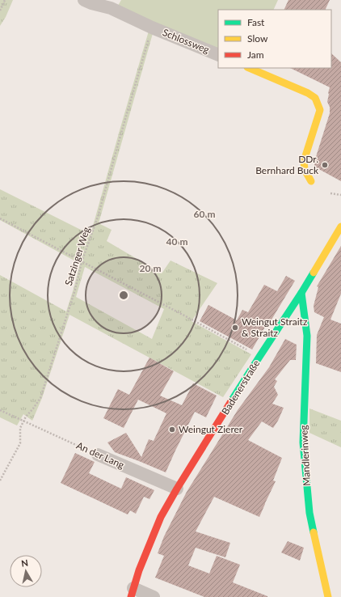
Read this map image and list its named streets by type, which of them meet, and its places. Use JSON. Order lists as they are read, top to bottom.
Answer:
{
  "streets": {
    "street": [
      "Schlossweg",
      "Badenerstraße",
      "An der Lang",
      "Mandlerinweg"
    ],
    "path": ["Satzinger Weg"]
  },
  "crossings": [
    ["Schlossweg", "Satzinger Weg"],
    ["Satzinger Weg", "An der Lang"],
    ["Badenerstraße", "An der Lang"],
    ["Badenerstraße", "Mandlerinweg"]
  ],
  "places": ["DDr. Bernhard Buck", "Weingut Straitz & Straitz", "Weingut Zierer"],
  "legend": ["Fast", "Slow", "Jam"],
  "north": "top",
  "rings": ["60 m", "40 m", "20 m"]
}
